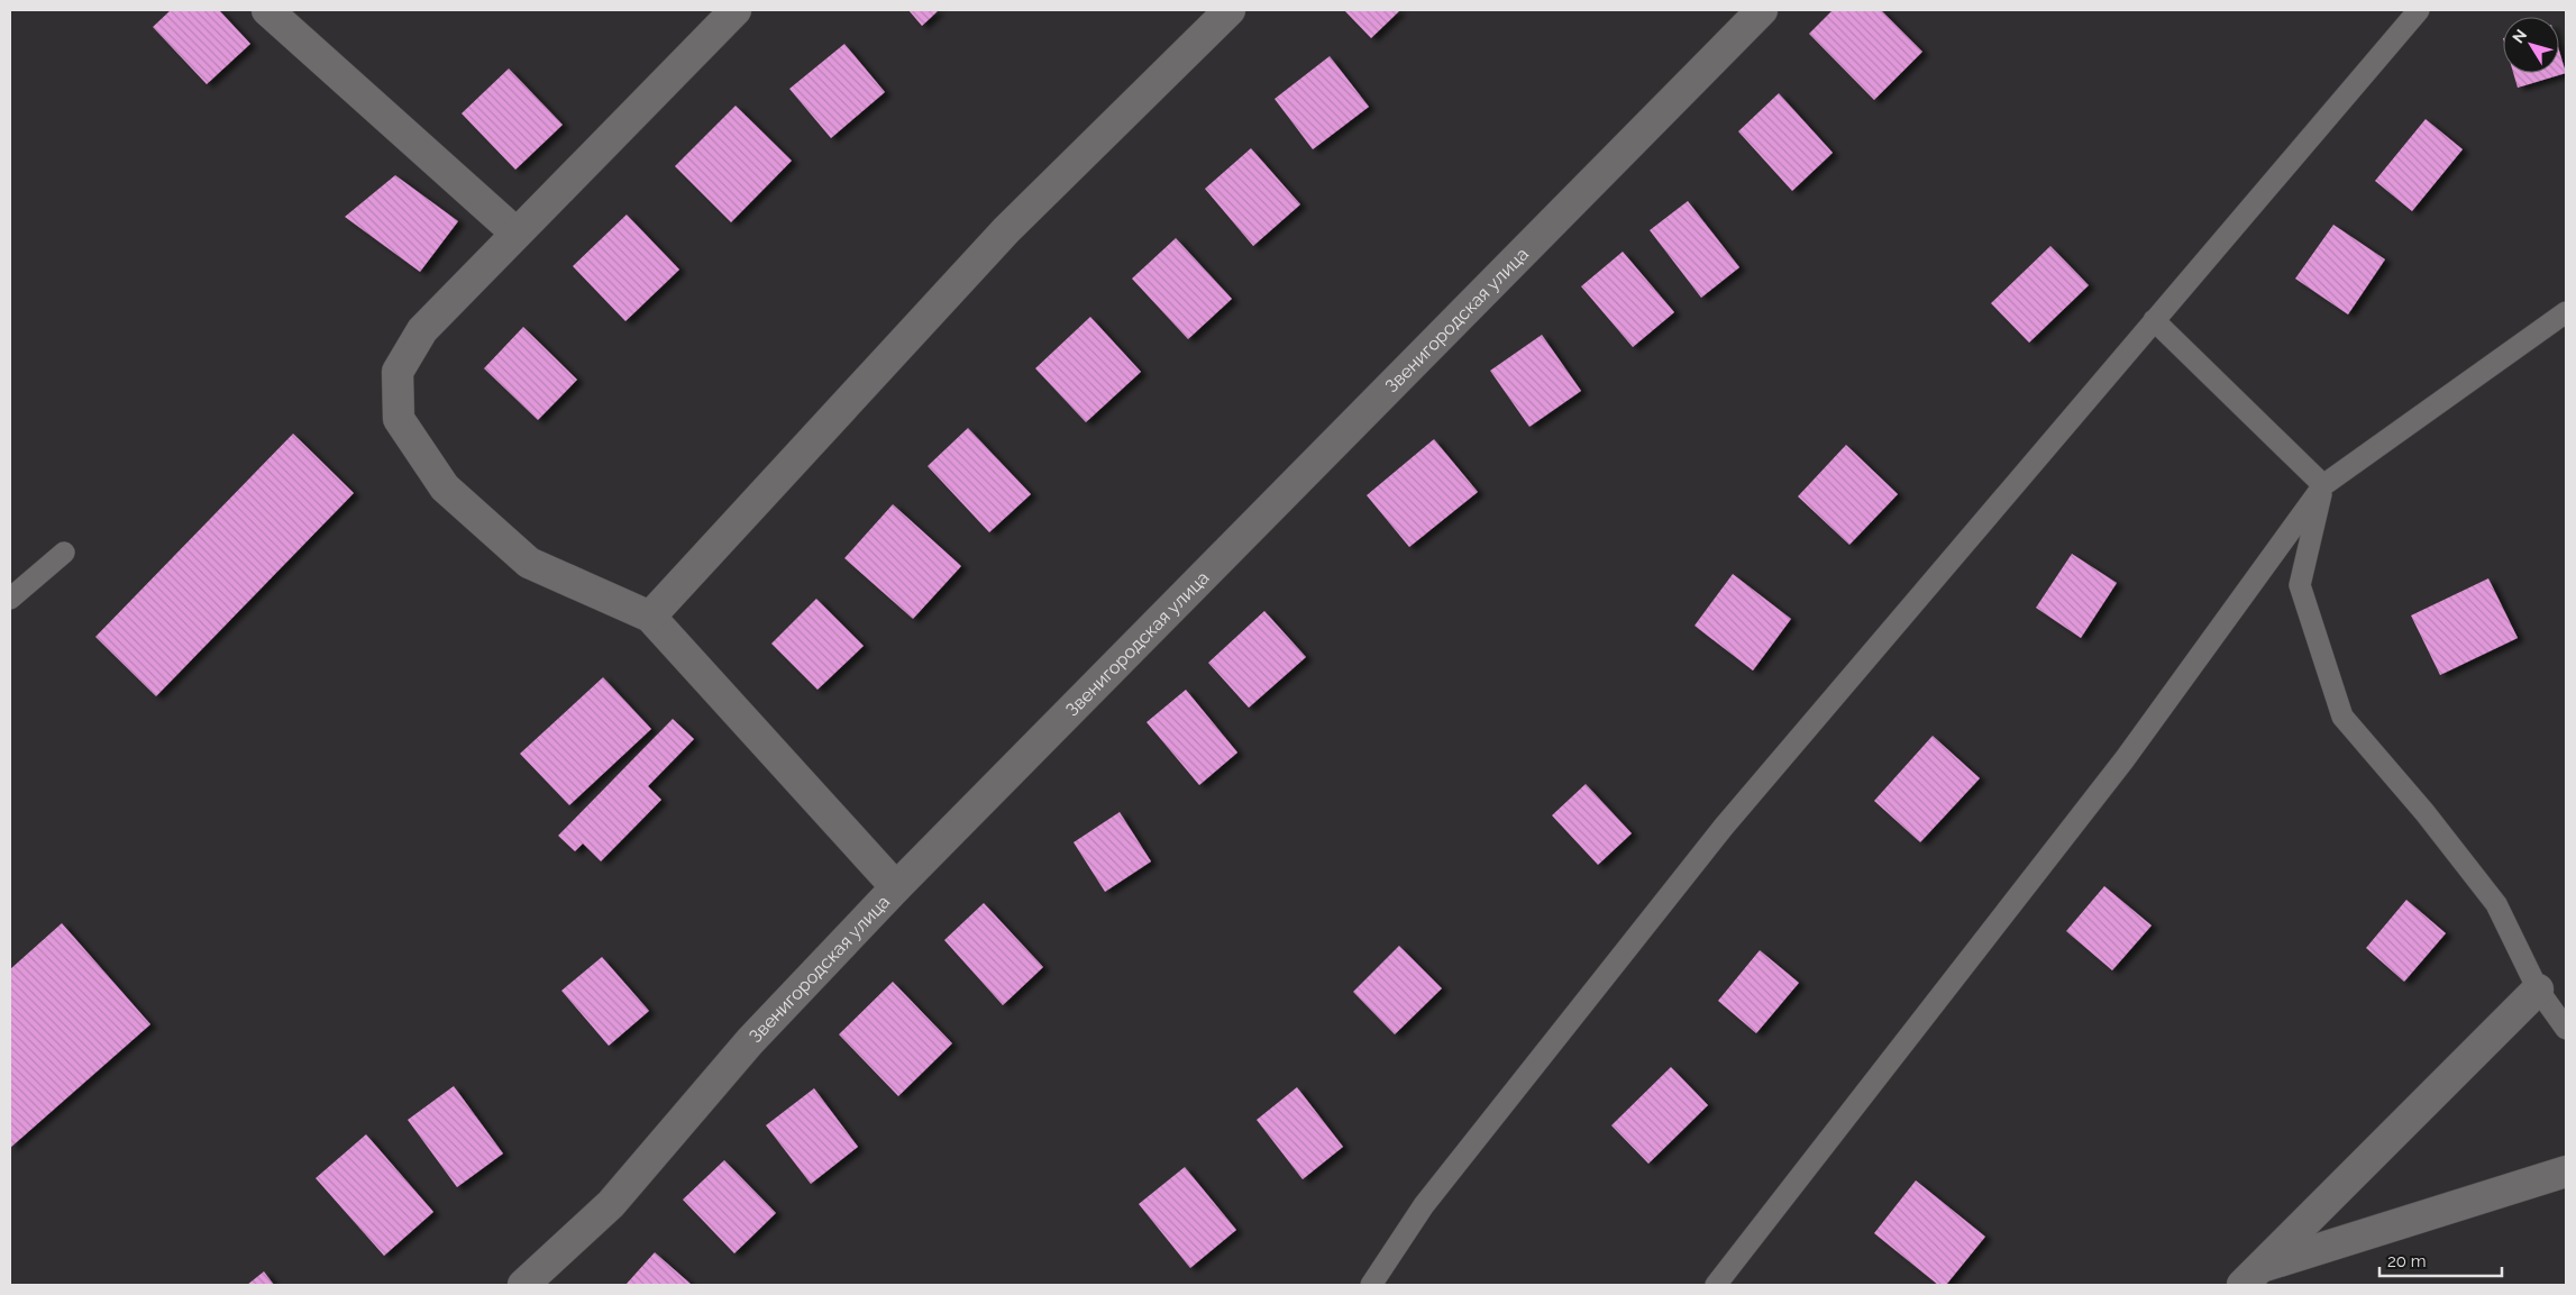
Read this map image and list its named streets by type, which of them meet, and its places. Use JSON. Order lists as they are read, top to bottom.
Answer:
{
  "streets": {
    "street": ["Звенигородская улица"]
  },
  "scale_bar": "20 m",
  "north": "top left"
}
